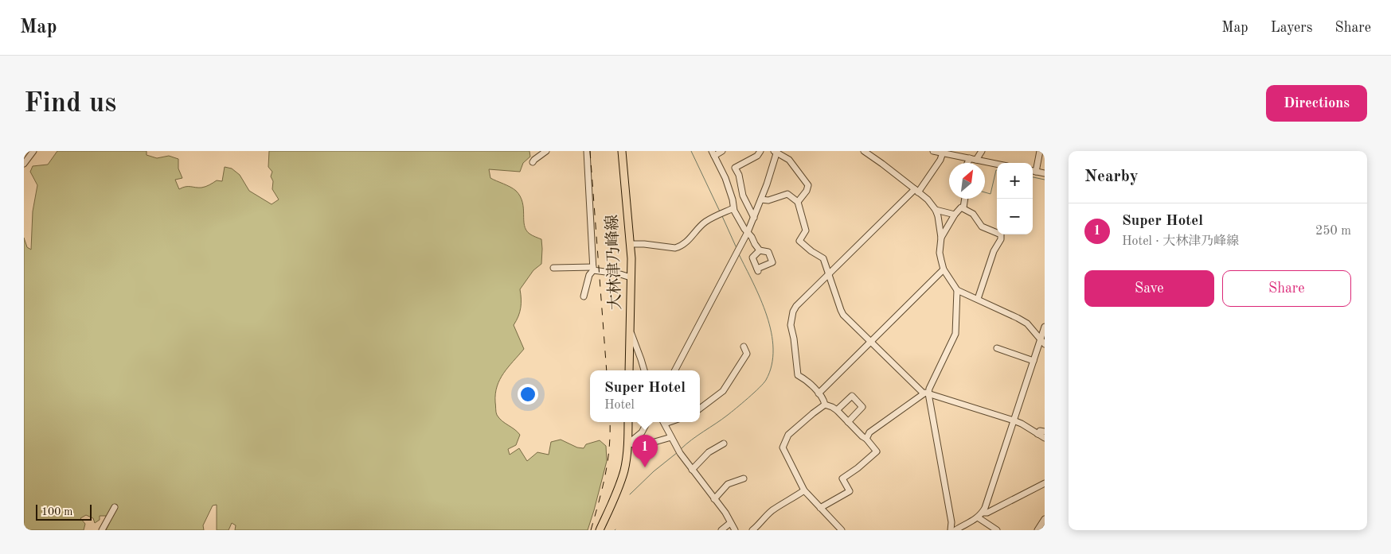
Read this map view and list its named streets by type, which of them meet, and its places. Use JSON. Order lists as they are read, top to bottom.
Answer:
{
  "streets": {
    "main road": ["大林津乃峰線"]
  },
  "scale_bar": "100 m",
  "north": "top right",
  "page": {
    "header": "Map",
    "nav": ["Map", "Layers", "Share"],
    "buttons": [
      "Directions",
      ["Save", "Share"]
    ],
    "title": "Find us",
    "heading": "Nearby",
    "map_buttons": ["+", "−"],
    "list": [
      {
        "mark": "1",
        "name": "Super Hotel",
        "note": "Hotel · 大林津乃峰線",
        "value": "250 m"
      }
    ],
    "popup": ["Super Hotel", "Hotel"],
    "pins": "1",
    "scale": "100 m"
  }
}
